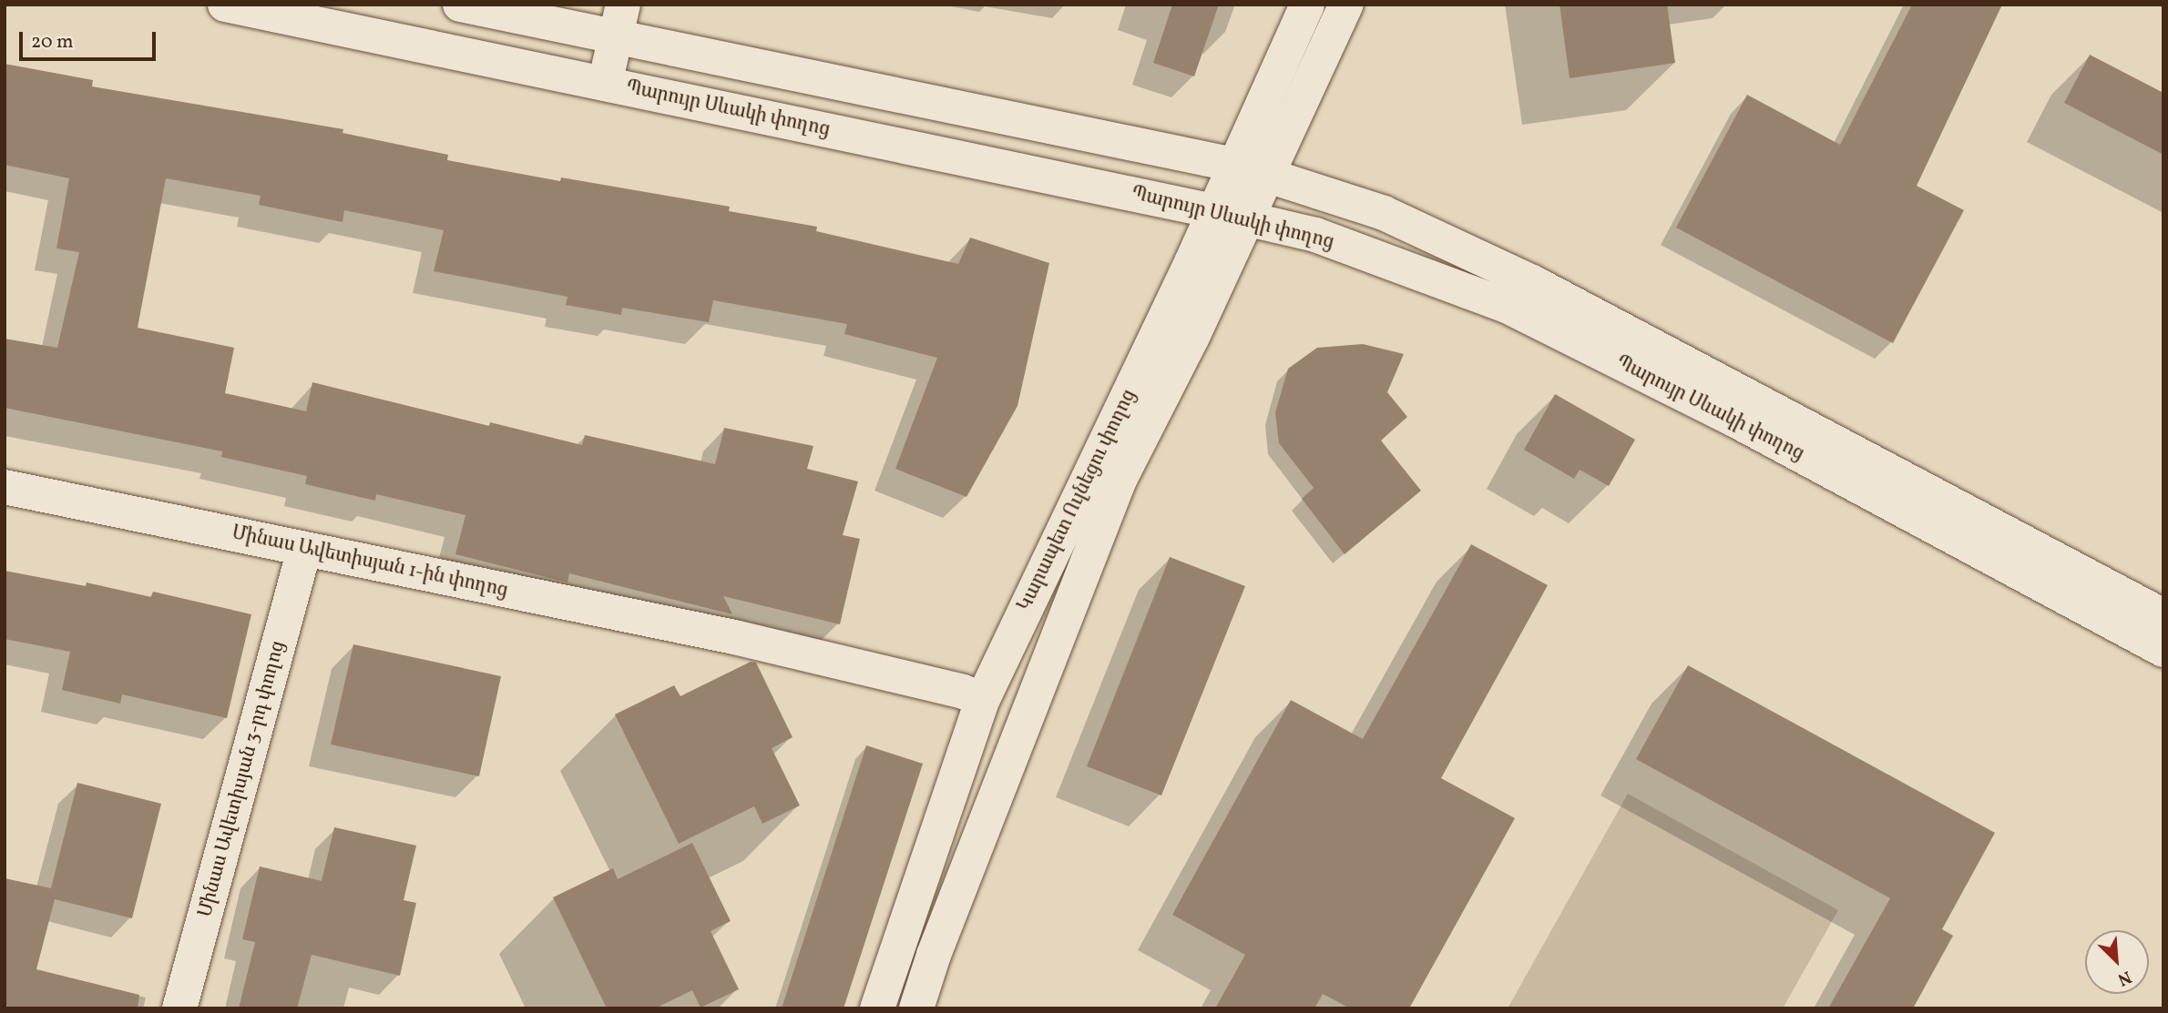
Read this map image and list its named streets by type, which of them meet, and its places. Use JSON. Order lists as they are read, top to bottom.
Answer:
{
  "streets": {
    "street": [
      "Պարույր Սևակի փողոց",
      "Կարապետ Ուլնեցու փողոց",
      "Մինաս Ավետիսյան 1-ին փողոց",
      "Մինաս Ավետիսյան 3-րդ փողոց"
    ]
  },
  "crossings": [
    ["Պարույր Սևակի փողոց", "Կարապետ Ուլնեցու փողոց"],
    ["Կարապետ Ուլնեցու փողոց", "Մինաս Ավետիսյան 1-ին փողոց"],
    ["Մինաս Ավետիսյան 1-ին փողոց", "Մինաս Ավետիսյան 3-րդ փողոց"]
  ],
  "scale_bar": "20 m",
  "north": "bottom right"
}
